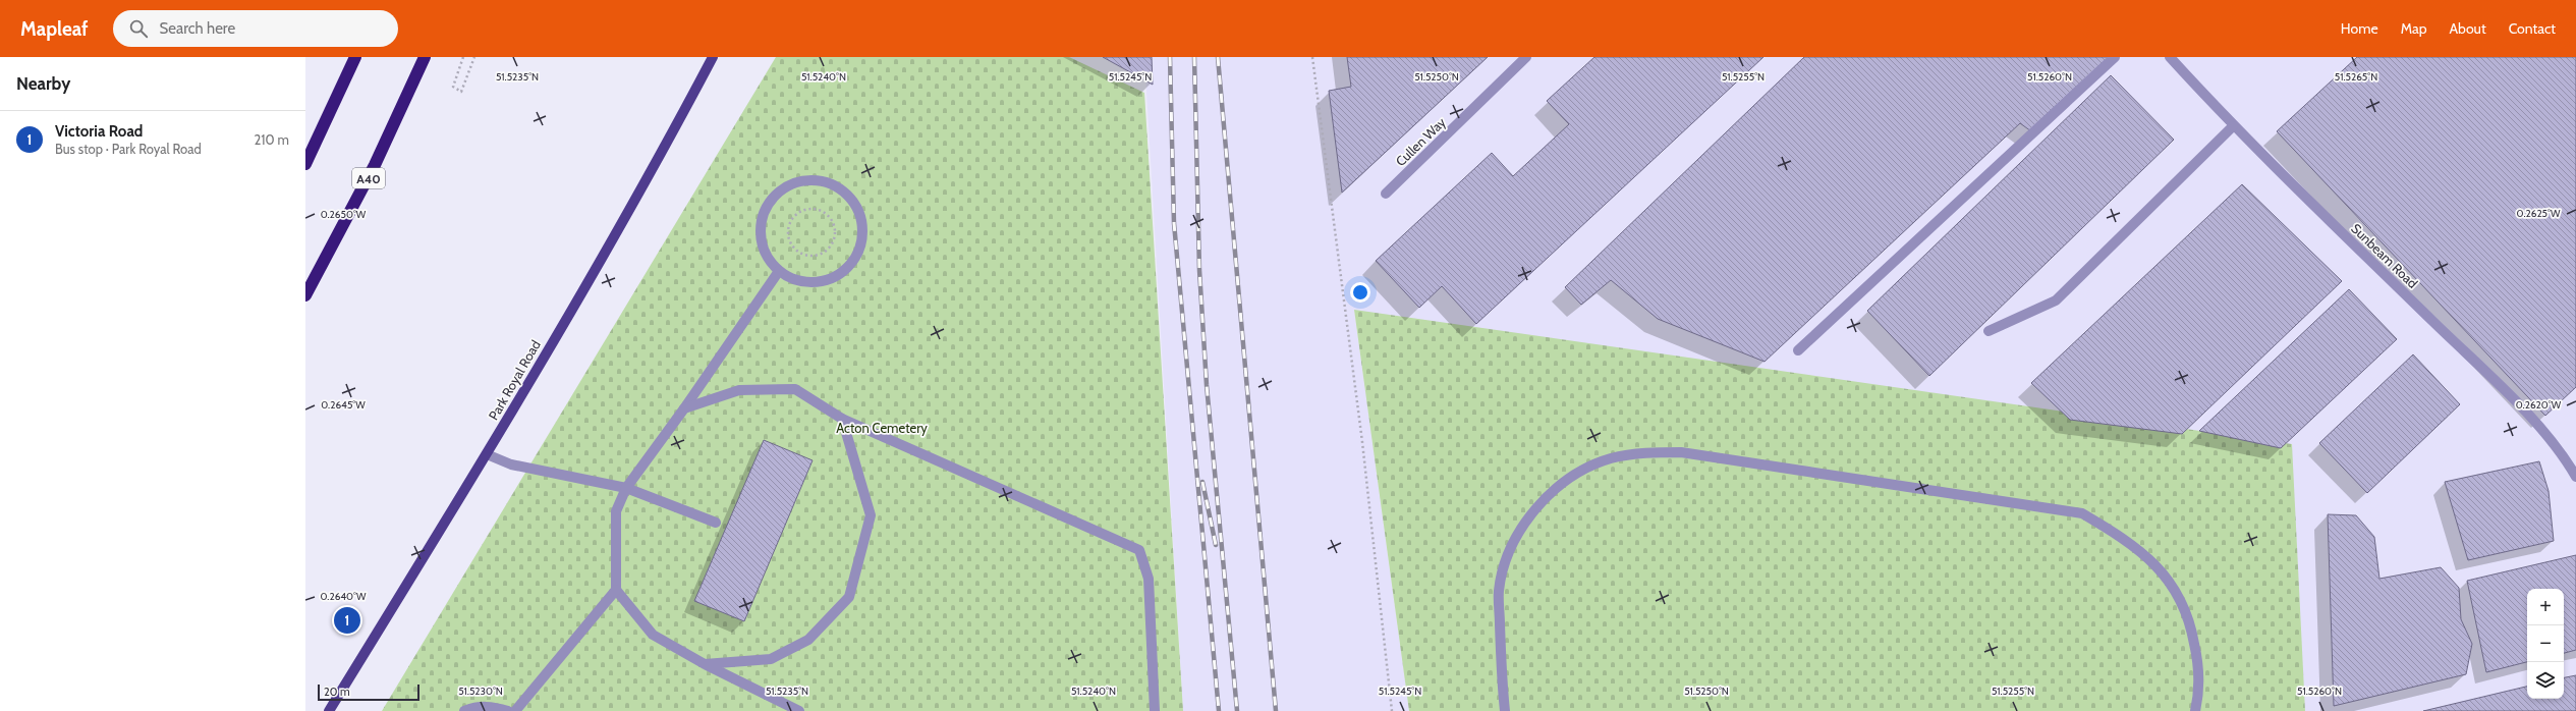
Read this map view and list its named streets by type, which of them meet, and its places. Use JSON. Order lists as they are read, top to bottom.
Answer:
{
  "streets": {
    "highway": ["A40"],
    "main road": ["Park Royal Road"],
    "street": ["Cullen Way", "Sunbeam Road"]
  },
  "parks": ["Acton Cemetery"],
  "scale_bar": "20 m",
  "page": {
    "header": "Mapleaf",
    "search": "Search here",
    "nav": [
      "Home",
      "Map",
      "About",
      "Contact"
    ],
    "heading": "Nearby",
    "list": [
      {
        "mark": "1",
        "name": "Victoria Road",
        "note": "Bus stop · Park Royal Road",
        "value": "210 m"
      }
    ],
    "map_buttons": ["+", "−"],
    "pins": "1",
    "scale": "20 m"
  },
  "coordinates": [
    "51.5235°N",
    "51.5240°N",
    "51.5245°N",
    "51.5250°N",
    "51.5255°N",
    "51.5260°N",
    "51.5265°N",
    "0.2625°W",
    "0.2650°W",
    "0.2620°W",
    "0.2645°W",
    "0.2640°W",
    "51.5230°N"
  ]
}
